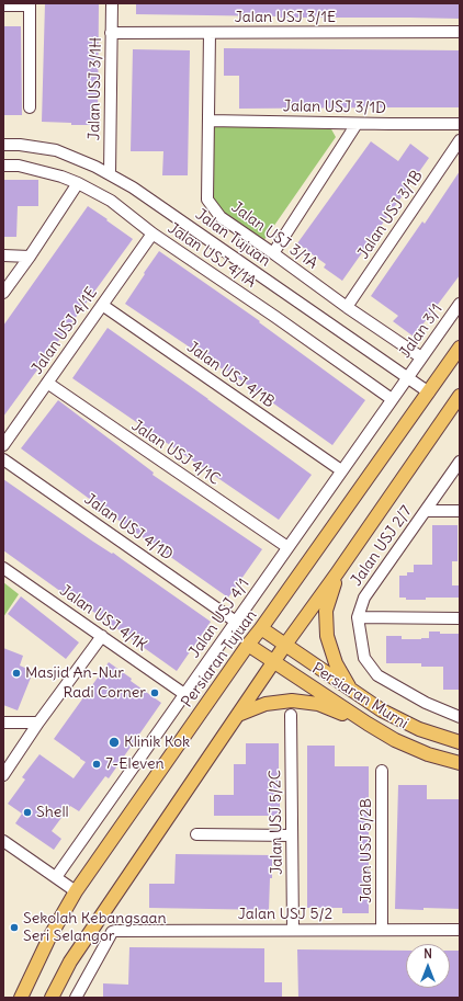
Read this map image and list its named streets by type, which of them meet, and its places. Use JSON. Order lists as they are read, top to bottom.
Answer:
{
  "streets": {
    "main road": ["Persiaran Tujuan", "Persiaran Murni"],
    "street": [
      "Jalan USJ 3/1E",
      "Jalan USJ 3/1H",
      "Jalan USJ 3/1D",
      "Jalan USJ 3/1B",
      "Jalan USJ 3/1A",
      "Jalan Tujuan",
      "Jalan USJ 4/1A",
      "Jalan USJ 4/1E",
      "Jalan 3/1",
      "Jalan USJ 4/1B",
      "Jalan USJ 4/1C",
      "Jalan USJ 4/1D",
      "Jalan USJ 2/7",
      "Jalan USJ 4/1K",
      "Jalan USJ 4/1",
      "Jalan USJ 5/2C",
      "Jalan USJ 5/2B",
      "Jalan USJ 5/2"
    ]
  },
  "crossings": [
    ["Jalan USJ 3/1E", "Jalan USJ 3/1H"],
    ["Jalan USJ 3/1E", "Jalan USJ 3/1A"],
    ["Jalan USJ 3/1H", "Jalan Tujuan"],
    ["Jalan USJ 3/1D", "Jalan USJ 3/1A"],
    ["Jalan USJ 3/1B", "Jalan USJ 3/1A"],
    ["Jalan USJ 3/1A", "Jalan 3/1"],
    ["Jalan Tujuan", "Jalan 3/1"],
    ["Jalan Tujuan", "Jalan USJ 4/1"],
    ["Jalan Tujuan", "Persiaran Tujuan"],
    ["Jalan USJ 4/1A", "Jalan USJ 4/1E"],
    ["Jalan USJ 4/1A", "Jalan USJ 4/1"],
    ["Jalan USJ 4/1E", "Jalan USJ 4/1B"],
    ["Jalan USJ 4/1E", "Jalan USJ 4/1C"],
    ["Jalan 3/1", "Jalan USJ 4/1"],
    ["Jalan USJ 4/1B", "Jalan USJ 4/1"],
    ["Jalan USJ 4/1C", "Jalan USJ 4/1"],
    ["Jalan USJ 4/1D", "Jalan USJ 4/1"],
    ["Jalan USJ 4/1K", "Jalan USJ 4/1"],
    ["Persiaran Tujuan", "Persiaran Murni"],
    ["Jalan USJ 5/2C", "Jalan USJ 5/2"],
    ["Jalan USJ 5/2B", "Jalan USJ 5/2"]
  ],
  "places": [
    "Masjid An-Nur",
    "Radi Corner",
    "Klinik Kok",
    "7-Eleven",
    "Shell",
    "Sekolah Kebangsaan Seri Selangor"
  ],
  "north": "top"
}
